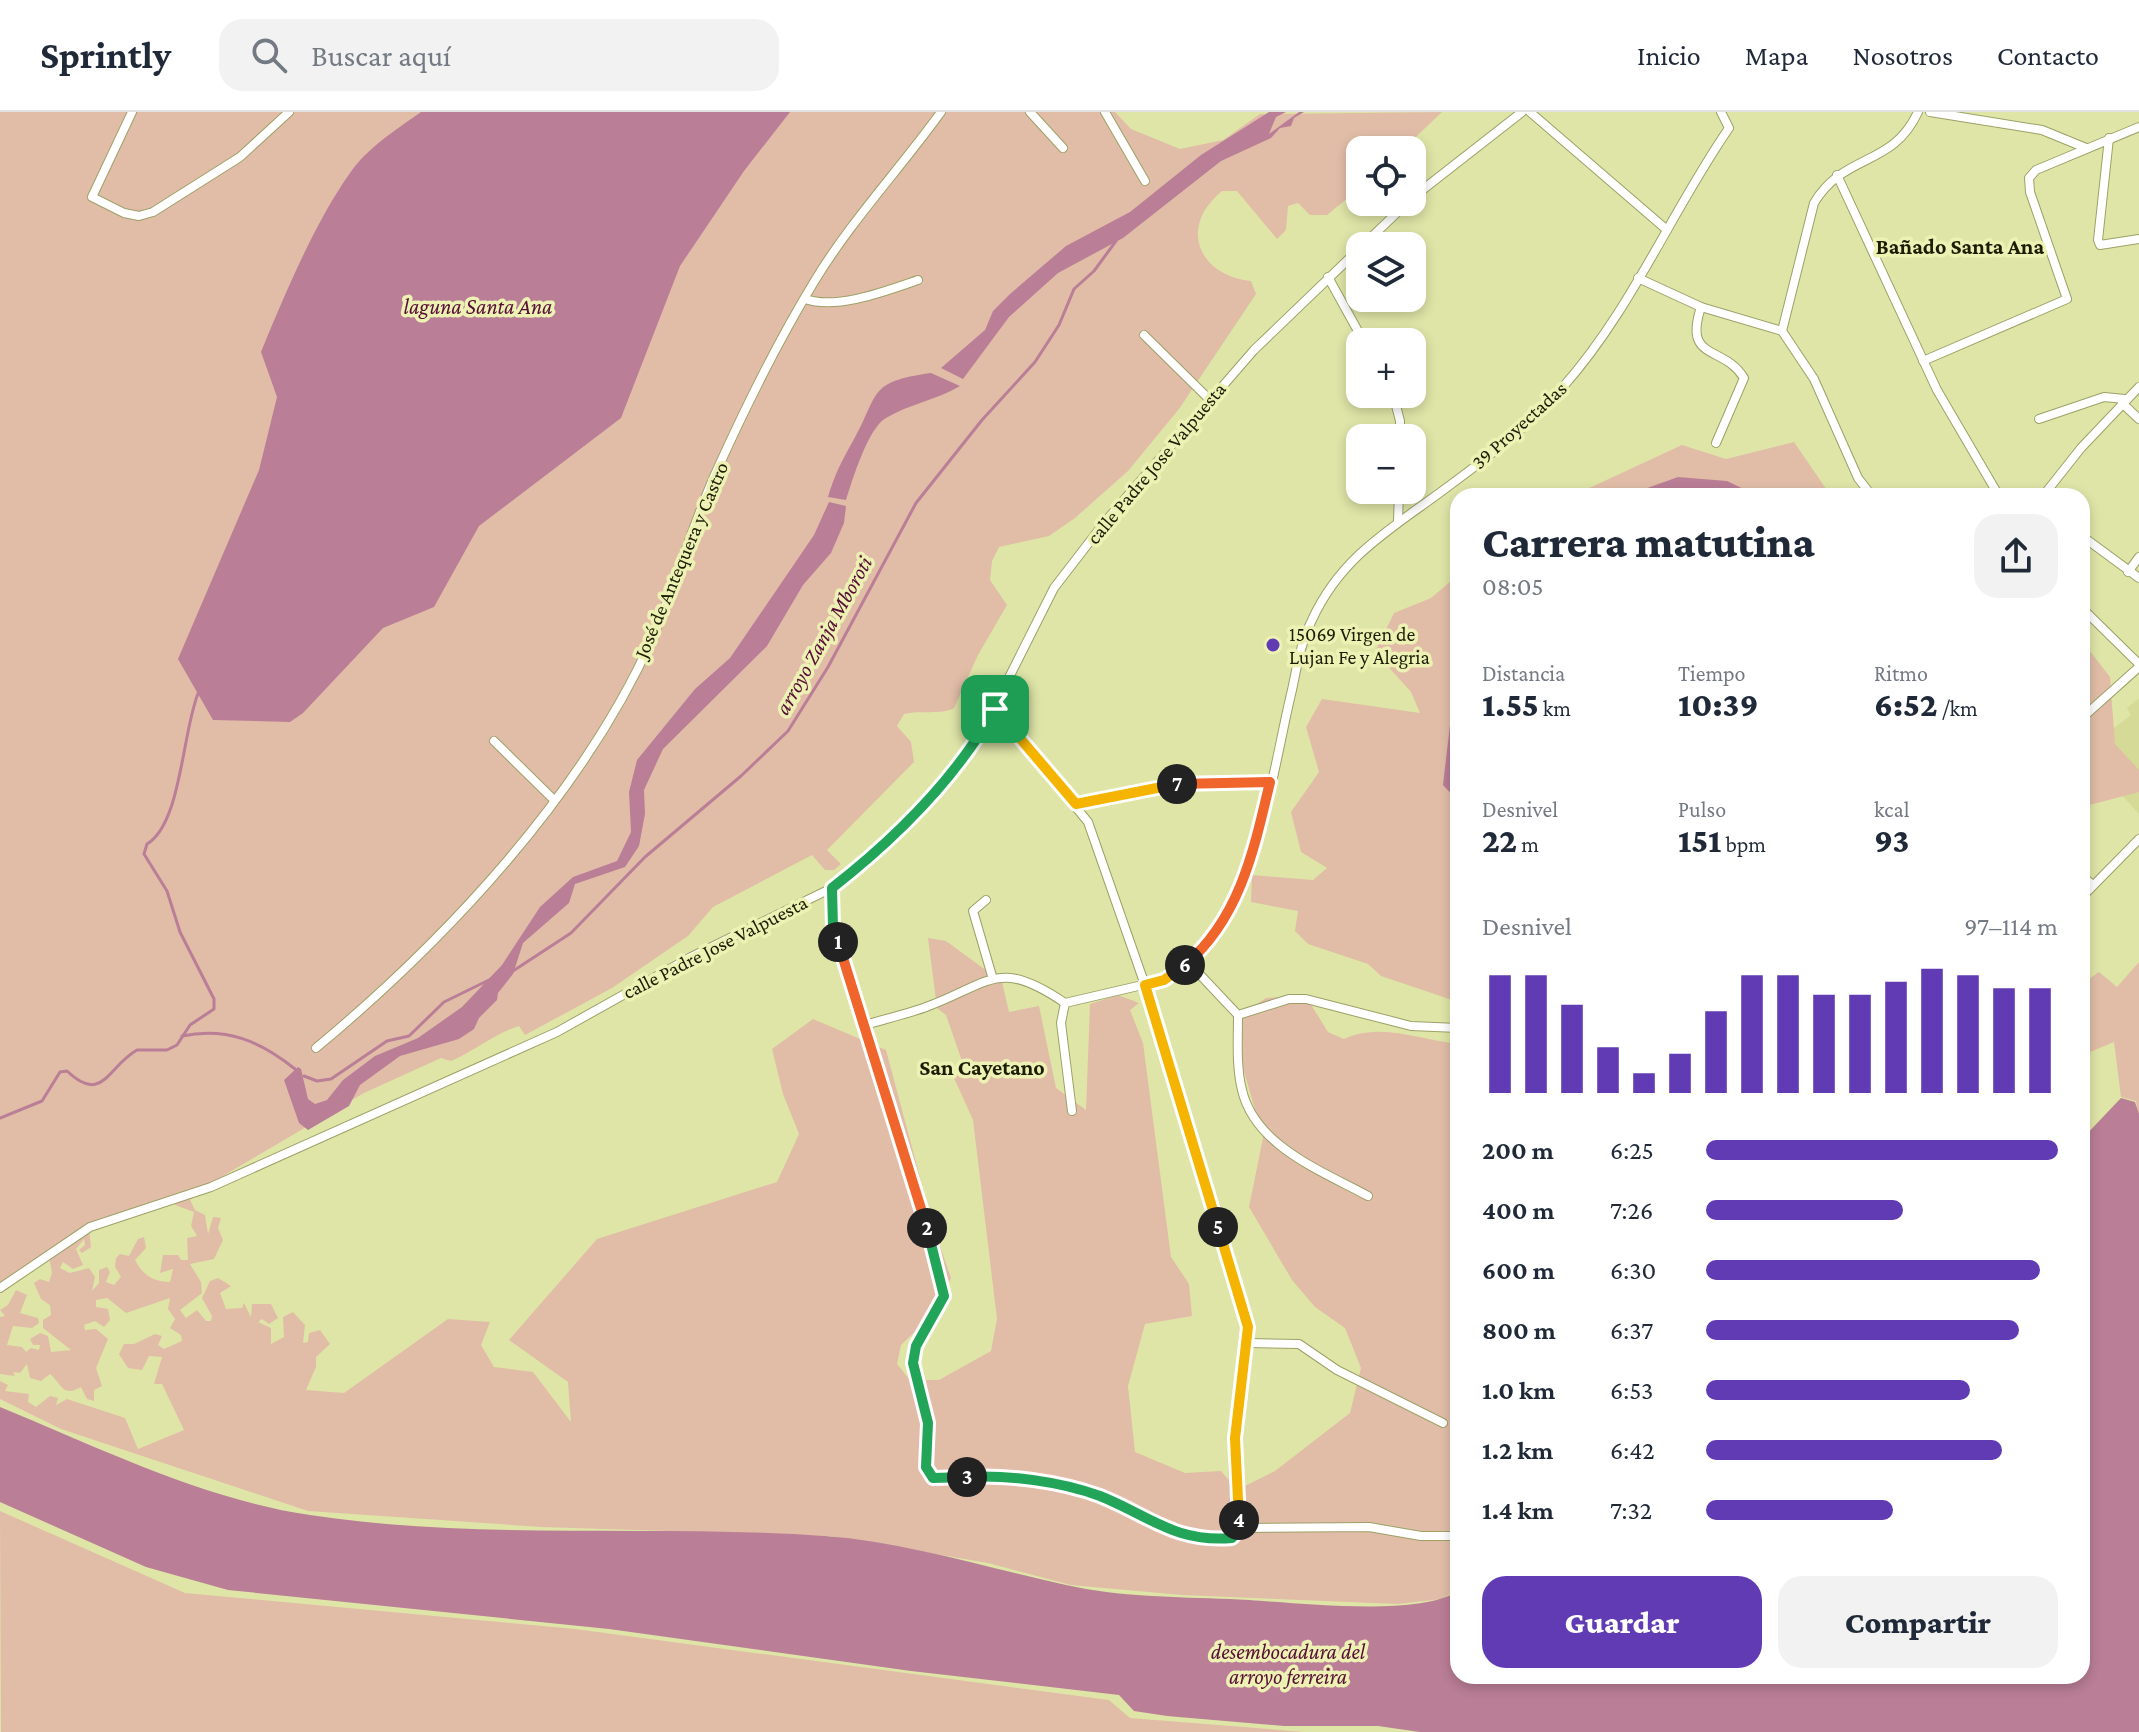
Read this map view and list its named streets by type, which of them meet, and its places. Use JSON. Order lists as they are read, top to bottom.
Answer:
{
  "streets": {
    "street": ["39 Proyectadas", "calle Padre Jose Valpuesta", "José de Antequera y Castro"]
  },
  "districts": ["Bañado Santa Ana", "San Cayetano"],
  "water": ["laguna Santa Ana", "arroyo Zanja Mboroti", "desembocadura del arroyo ferreira"],
  "places": ["15069 Virgen de Lujan Fe y Alegria"],
  "page": {
    "header": "Sprintly",
    "search": "Buscar aquí",
    "nav": [
      "Inicio",
      "Mapa",
      "Nosotros",
      "Contacto"
    ],
    "map_buttons": ["+", "−"],
    "heading": ["Carrera matutina", "08:05"],
    "stats": [
      ["Distancia", "1.55 km"],
      ["Tiempo", "10:39"],
      ["Ritmo", "6:52 /km"],
      ["Desnivel", "22 m"],
      ["Pulso", "151 bpm"],
      ["kcal", "93"]
    ],
    "pins": [
      "7",
      "1",
      "6",
      "5",
      "2",
      "3",
      "4"
    ],
    "chart": ["Desnivel", "97–114 m"],
    "list": [
      {
        "name": "200 m",
        "note": "6:25"
      },
      {
        "name": "400 m",
        "note": "7:26"
      },
      {
        "name": "600 m",
        "note": "6:30"
      },
      {
        "name": "800 m",
        "note": "6:37"
      },
      {
        "name": "1.0 km",
        "note": "6:53"
      },
      {
        "name": "1.2 km",
        "note": "6:42"
      },
      {
        "name": "1.4 km",
        "note": "7:32"
      }
    ],
    "buttons": ["Guardar", "Compartir"]
  }
}
